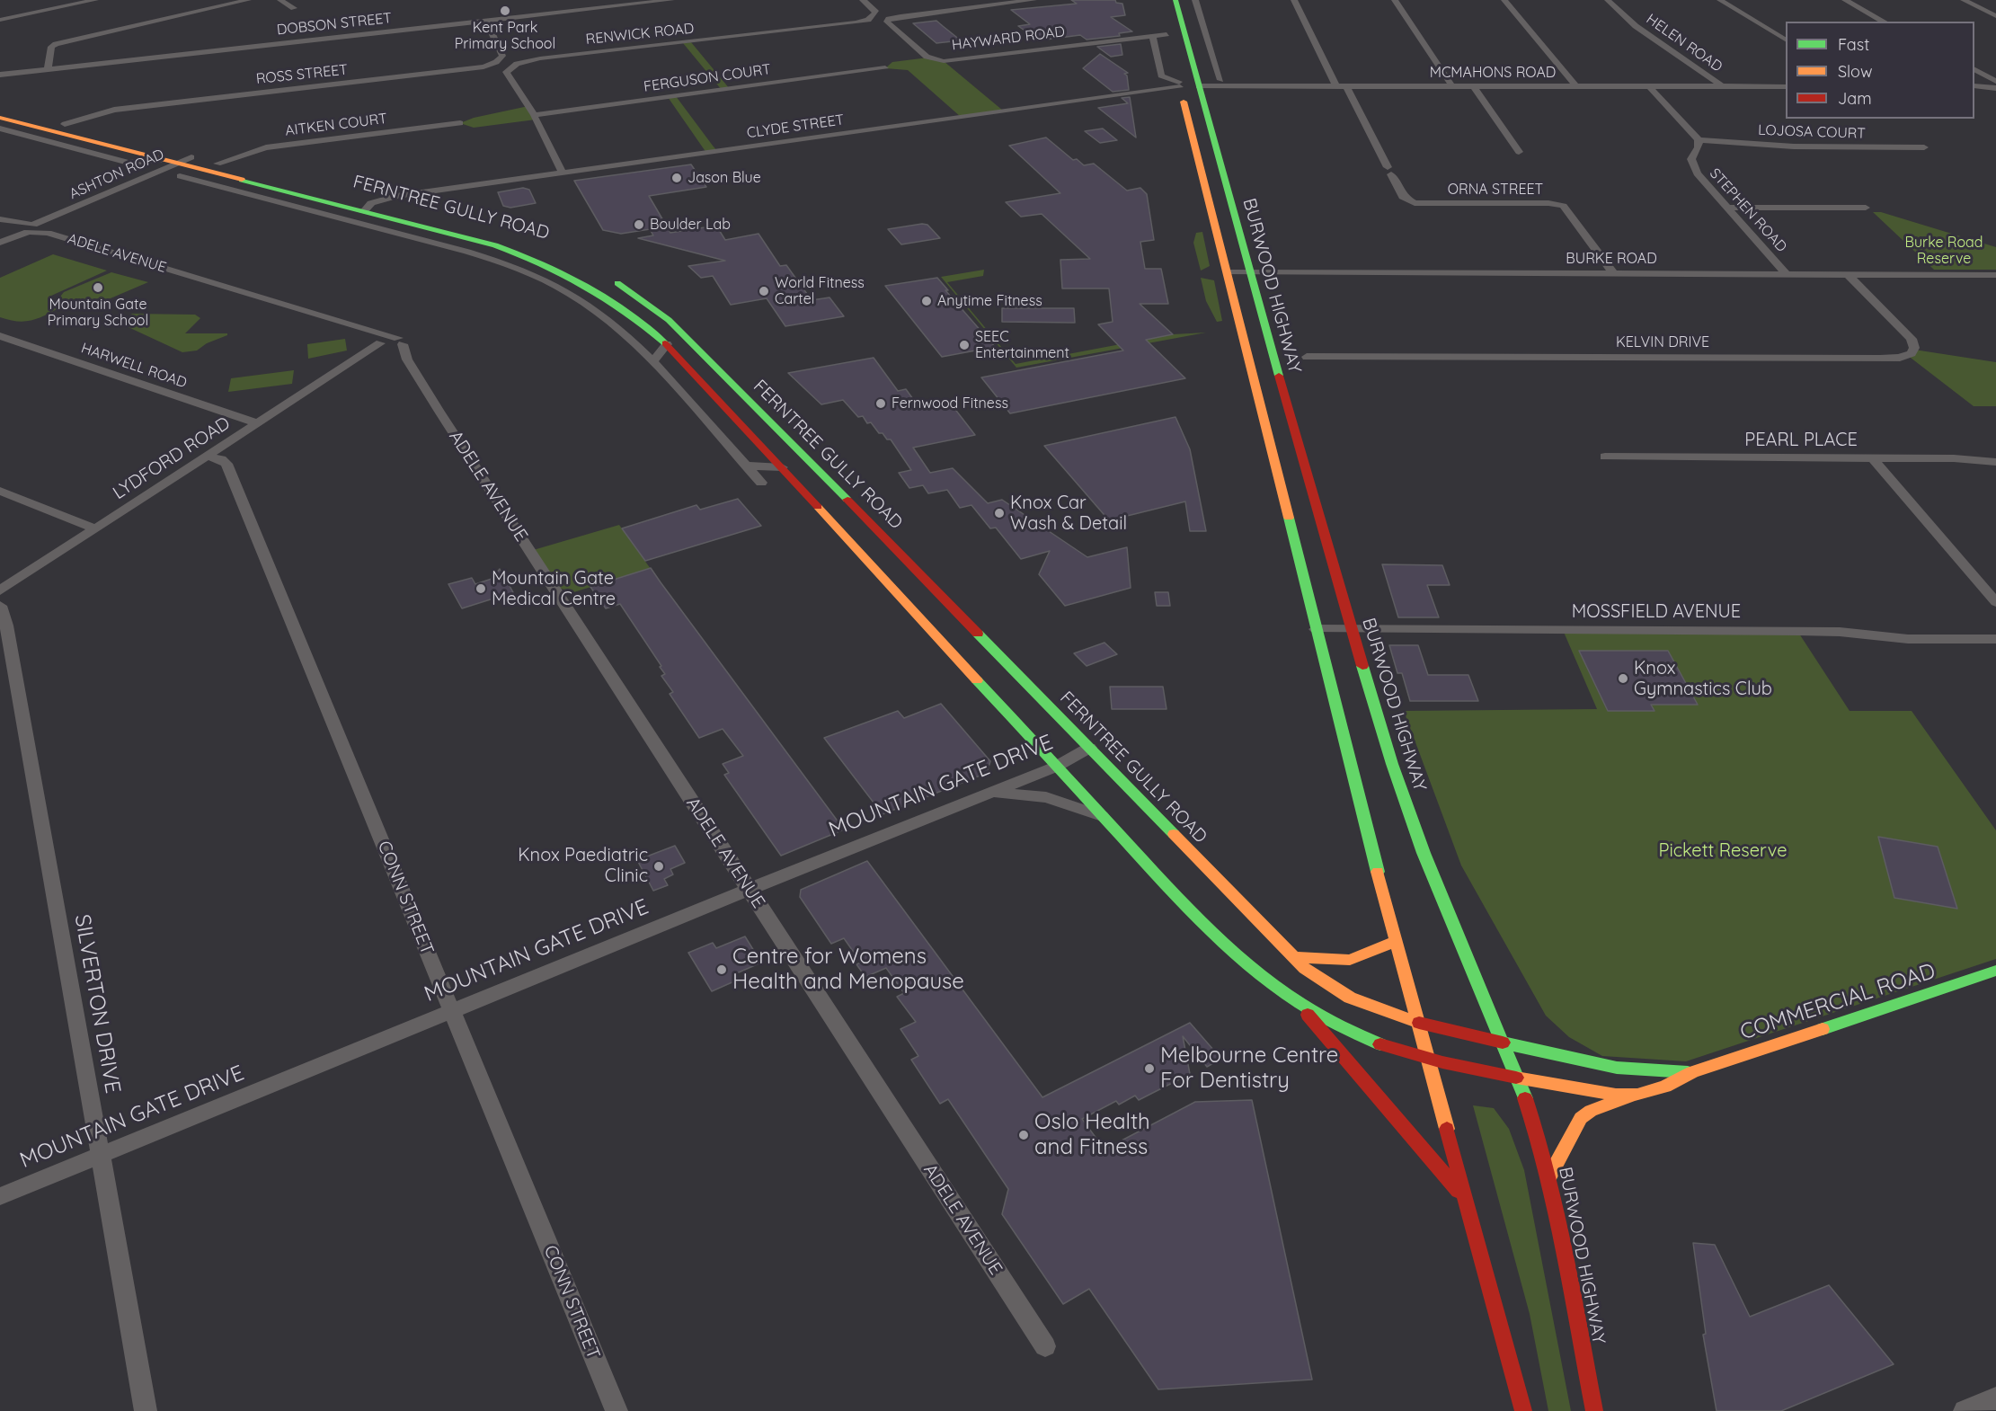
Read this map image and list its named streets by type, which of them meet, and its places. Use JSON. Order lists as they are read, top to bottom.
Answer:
{
  "streets": {
    "main road": ["FERNTREE GULLY ROAD", "BURWOOD HIGHWAY", "COMMERCIAL ROAD"],
    "street": [
      "DOBSON STREET",
      "RENWICK ROAD",
      "HAYWARD ROAD",
      "HELEN ROAD",
      "MCMAHONS ROAD",
      "ROSS STREET",
      "FERGUSON COURT",
      "AITKEN COURT",
      "CLYDE STREET",
      "LOJOSA COURT",
      "ASHTON ROAD",
      "ORNA STREET",
      "STEPHEN ROAD",
      "ADELE AVENUE",
      "BURKE ROAD",
      "KELVIN DRIVE",
      "HARWELL ROAD",
      "PEARL PLACE",
      "LYDFORD ROAD",
      "MOSSFIELD AVENUE",
      "MOUNTAIN GATE DRIVE",
      "CONN STREET",
      "SILVERTON DRIVE"
    ]
  },
  "crossings": [
    ["DOBSON STREET", "ROSS STREET"],
    ["RENWICK ROAD", "FERGUSON COURT"],
    ["RENWICK ROAD", "CLYDE STREET"],
    ["HELEN ROAD", "MCMAHONS ROAD"],
    ["MCMAHONS ROAD", "ORNA STREET"],
    ["MCMAHONS ROAD", "BURWOOD HIGHWAY"],
    ["ROSS STREET", "FERNTREE GULLY ROAD"],
    ["AITKEN COURT", "FERNTREE GULLY ROAD"],
    ["CLYDE STREET", "FERNTREE GULLY ROAD"],
    ["LOJOSA COURT", "STEPHEN ROAD"],
    ["ASHTON ROAD", "FERNTREE GULLY ROAD"],
    ["ASHTON ROAD", "ADELE AVENUE"],
    ["ORNA STREET", "BURKE ROAD"],
    ["FERNTREE GULLY ROAD", "BURWOOD HIGHWAY"],
    ["FERNTREE GULLY ROAD", "MOUNTAIN GATE DRIVE"],
    ["FERNTREE GULLY ROAD", "COMMERCIAL ROAD"],
    ["STEPHEN ROAD", "BURKE ROAD"],
    ["ADELE AVENUE", "LYDFORD ROAD"],
    ["ADELE AVENUE", "MOUNTAIN GATE DRIVE"],
    ["BURKE ROAD", "BURWOOD HIGHWAY"],
    ["BURKE ROAD", "KELVIN DRIVE"],
    ["BURWOOD HIGHWAY", "MOSSFIELD AVENUE"],
    ["BURWOOD HIGHWAY", "COMMERCIAL ROAD"],
    ["HARWELL ROAD", "LYDFORD ROAD"],
    ["LYDFORD ROAD", "CONN STREET"],
    ["MOUNTAIN GATE DRIVE", "CONN STREET"],
    ["MOUNTAIN GATE DRIVE", "SILVERTON DRIVE"]
  ],
  "parks": ["Burke Road Reserve", "Pickett Reserve"],
  "places": [
    "Kent Park Primary School",
    "Jason Blue",
    "Boulder Lab",
    "Mountain Gate Primary School",
    "World Fitness Cartel",
    "Anytime Fitness",
    "SEEC Entertainment",
    "Fernwood Fitness",
    "Knox Car Wash & Detail",
    "Mountain Gate Medical Centre",
    "Knox Gymnastics Club",
    "Knox Paediatric Clinic",
    "Centre for Womens Health and Menopause",
    "Melbourne Centre For Dentistry",
    "Oslo Health and Fitness"
  ],
  "legend": ["Fast", "Slow", "Jam"]
}
